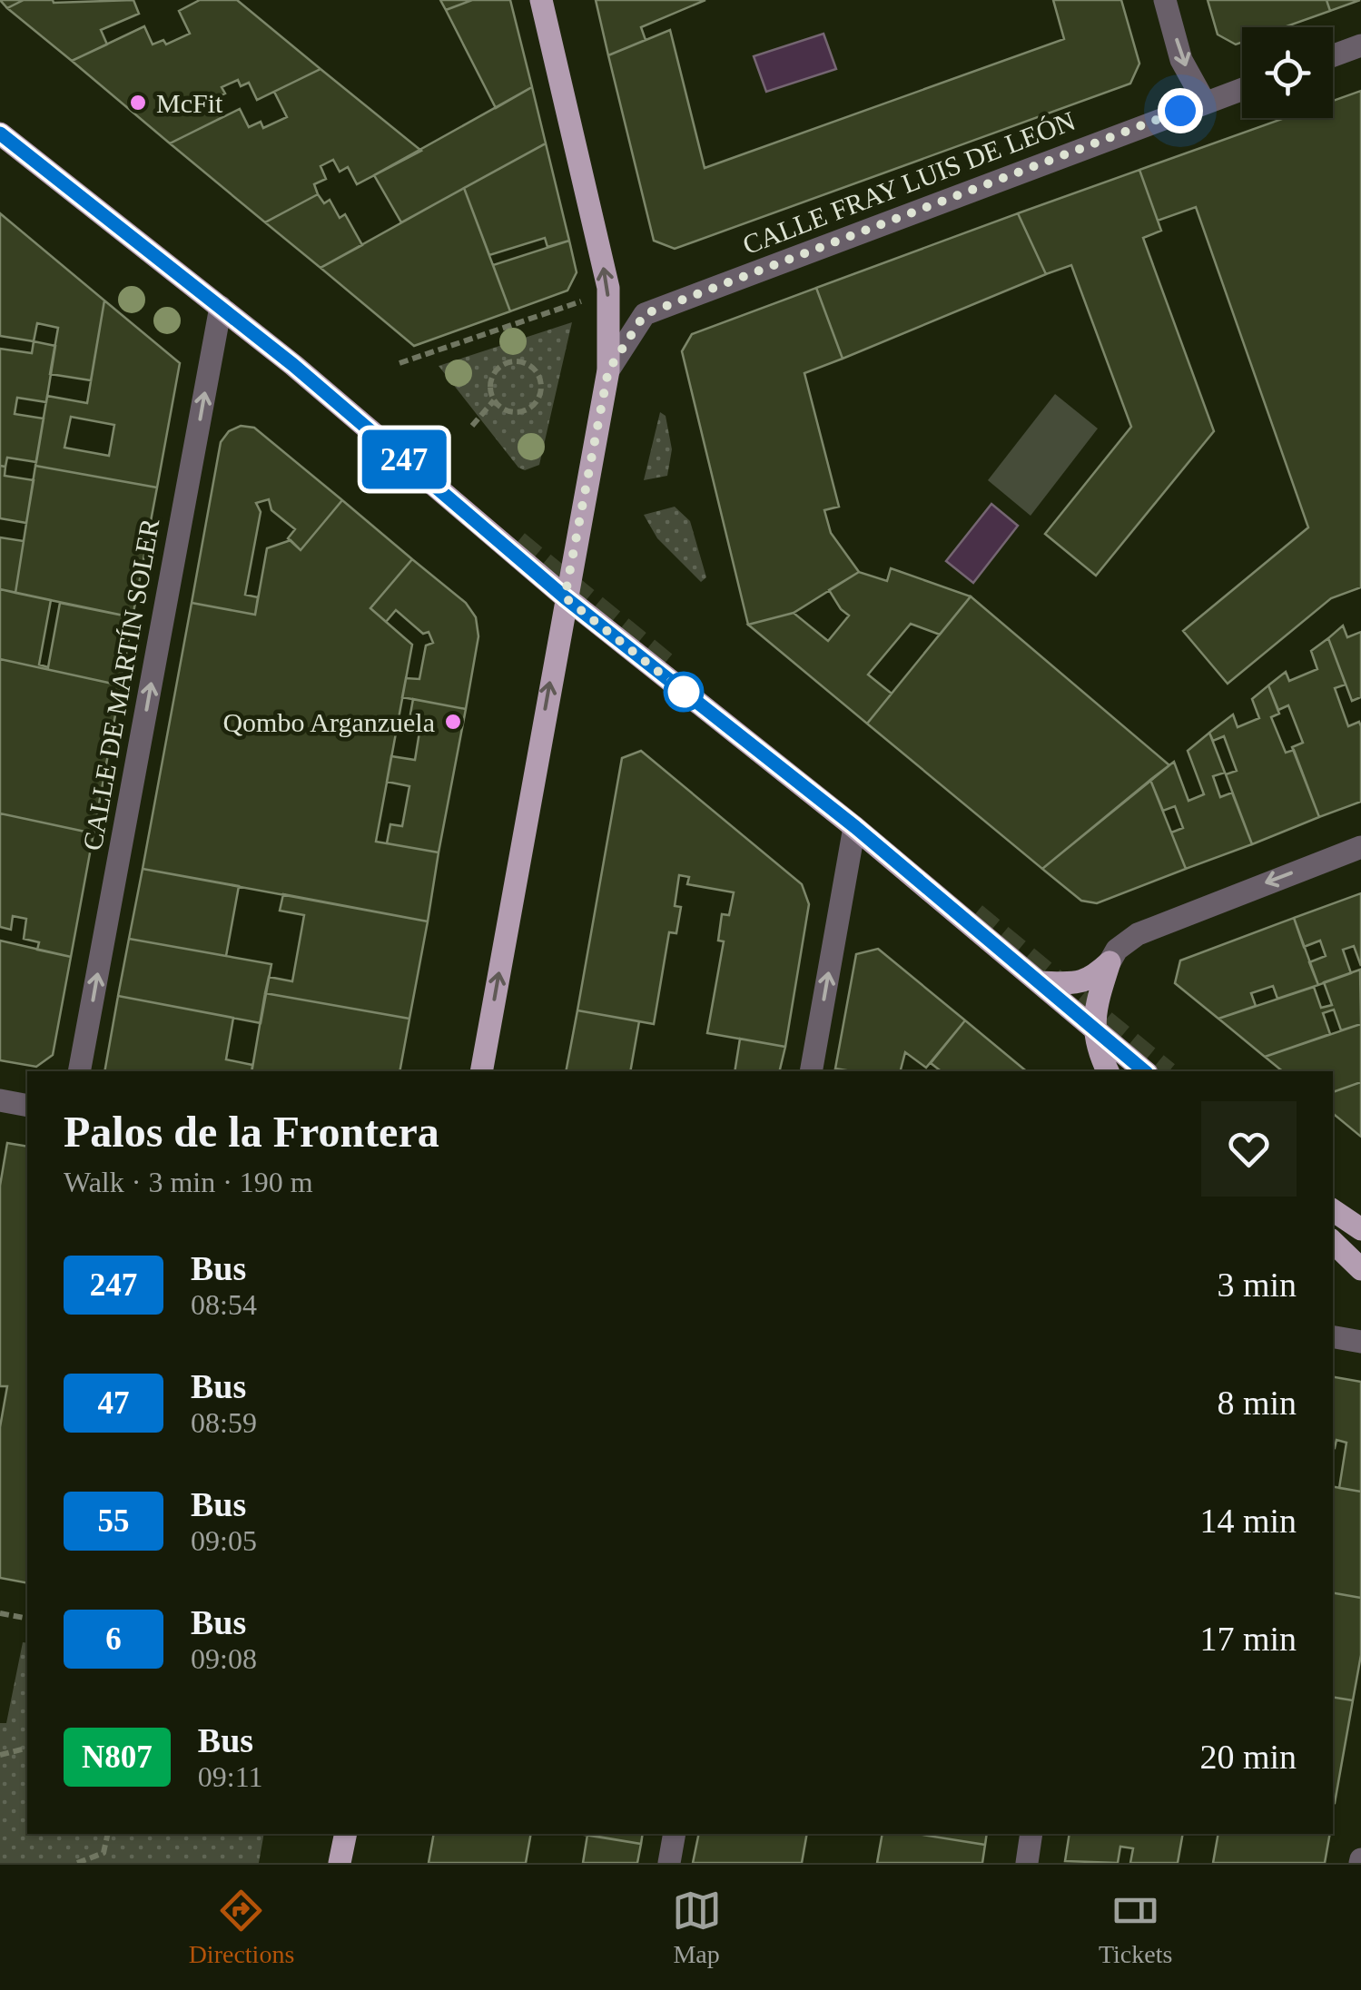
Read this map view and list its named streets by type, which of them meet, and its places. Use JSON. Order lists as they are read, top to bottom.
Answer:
{
  "streets": {
    "street": ["CALLE FRAY LUIS DE LEÓN", "CALLE DE MARTÍN SOLER"]
  },
  "one_way": ["CALLE DE MARTÍN SOLER"],
  "places": ["McFit", "Qombo Arganzuela"],
  "lines": ["bus line 247"],
  "page": {
    "on_map": "247",
    "heading": ["Palos de la Frontera", "Walk · 3 min · 190 m"],
    "list": [
      {
        "mark": "247",
        "name": "Bus",
        "note": "08:54",
        "value": "3 min"
      },
      {
        "mark": "47",
        "name": "Bus",
        "note": "08:59",
        "value": "8 min"
      },
      {
        "mark": "55",
        "name": "Bus",
        "note": "09:05",
        "value": "14 min"
      },
      {
        "mark": "6",
        "name": "Bus",
        "note": "09:08",
        "value": "17 min"
      },
      {
        "mark": "N807",
        "name": "Bus",
        "note": "09:11",
        "value": "20 min"
      }
    ],
    "tabs": ["Directions", "Map", "Tickets"]
  }
}
